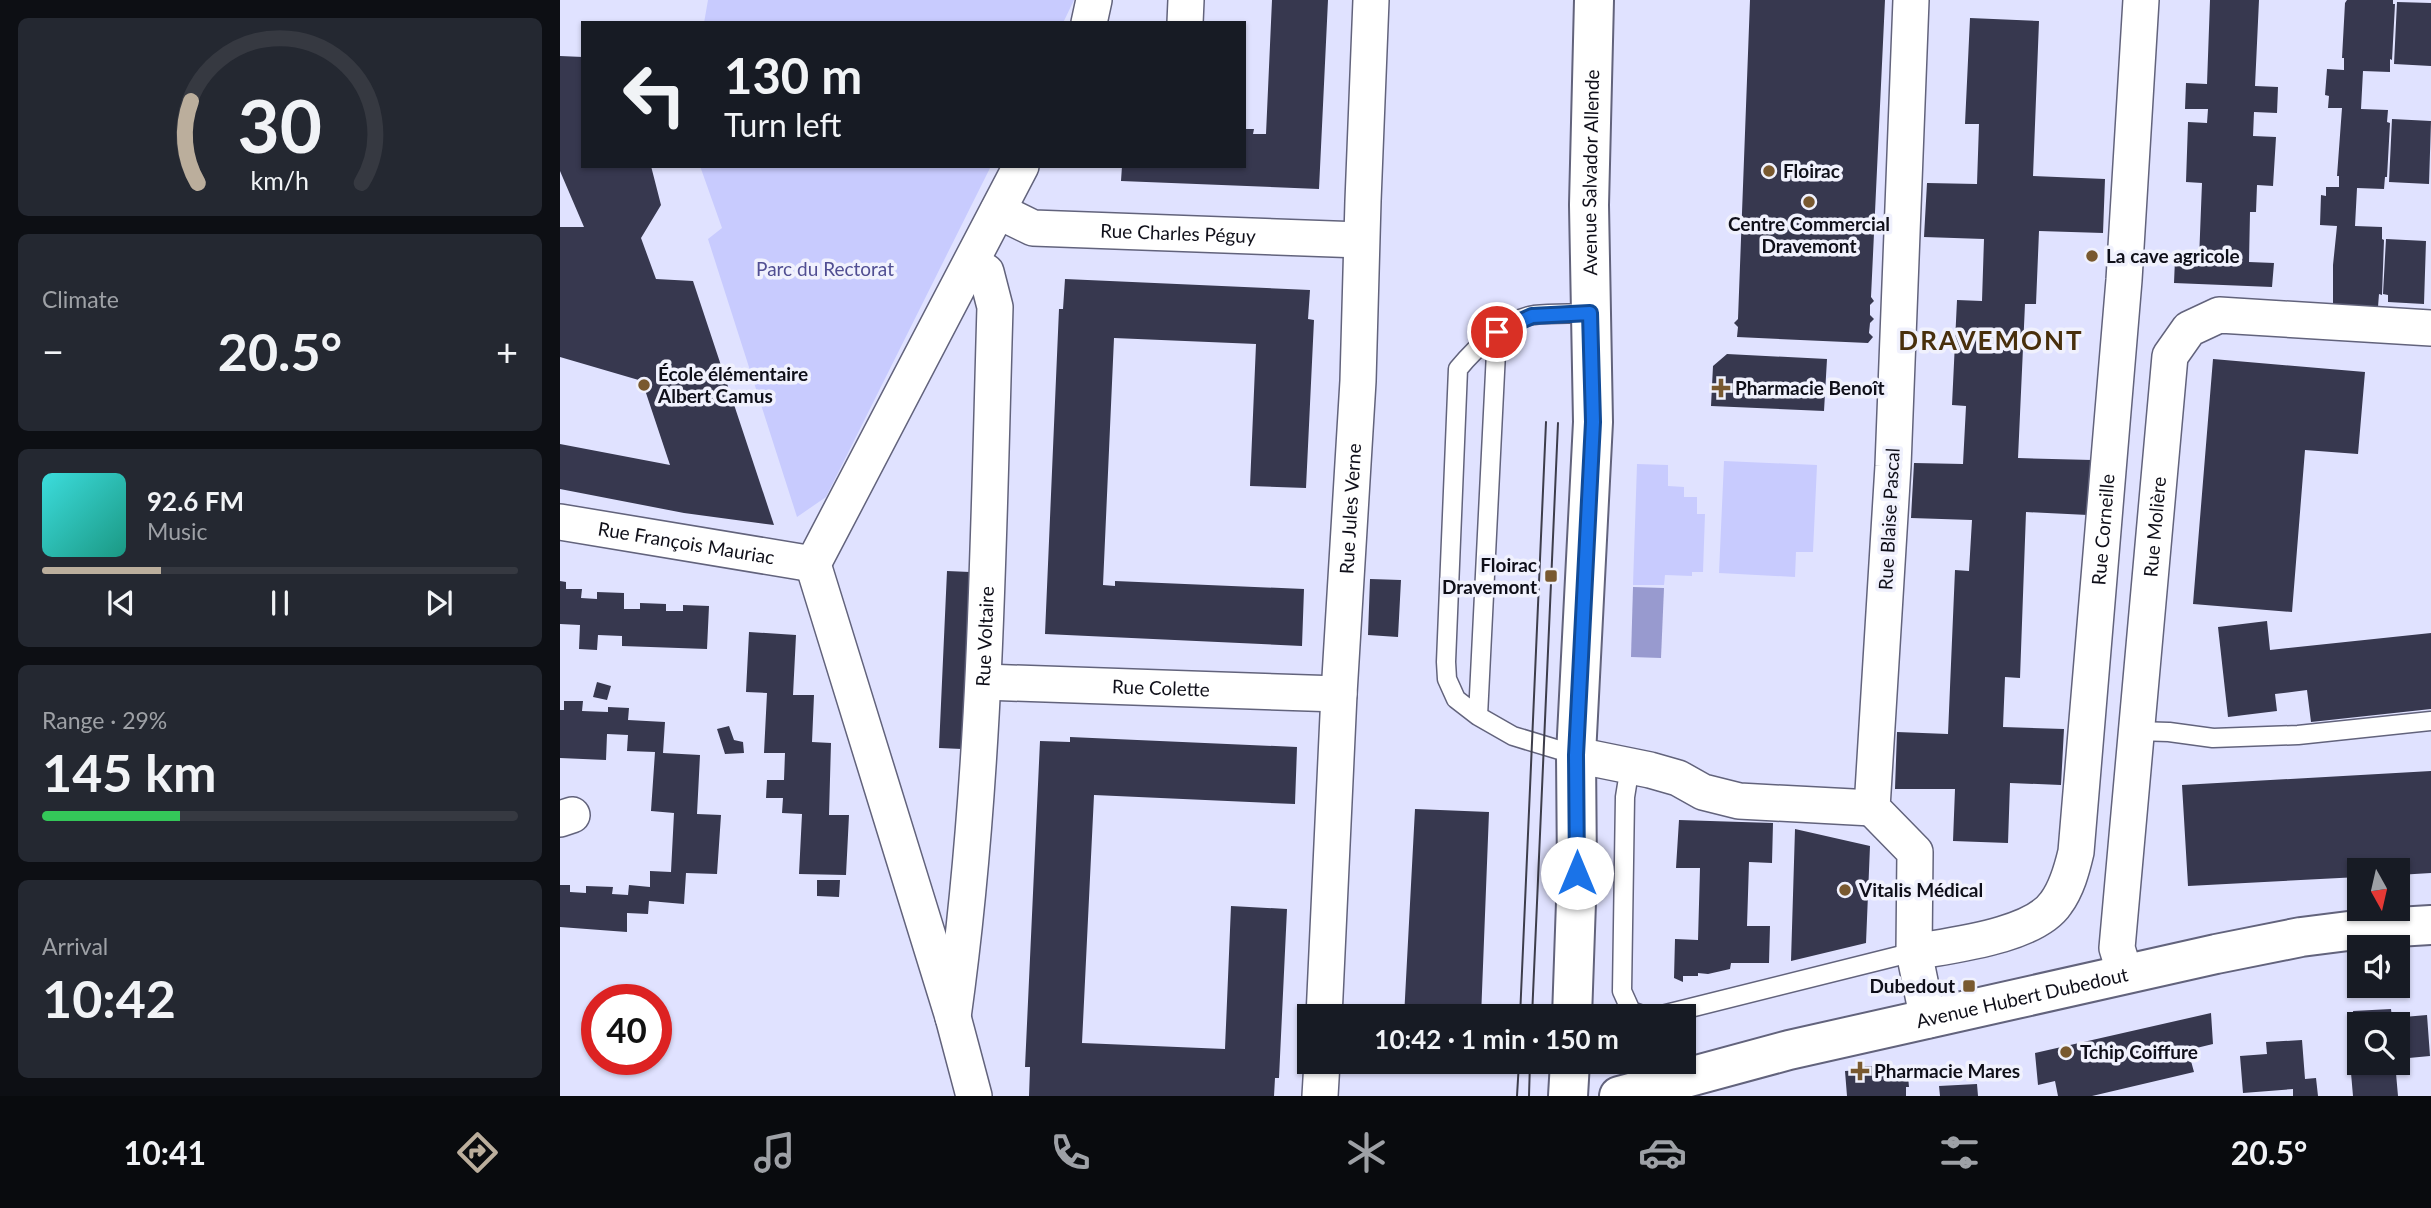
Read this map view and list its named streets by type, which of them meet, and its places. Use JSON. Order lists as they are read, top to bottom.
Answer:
{
  "streets": {
    "street": [
      "Avenue Salvador Allende",
      "Rue Charles Péguy",
      "Rue Jules Verne",
      "Rue Blaise Pascal",
      "Rue Molière",
      "Rue Corneille",
      "Rue François Mauriac",
      "Rue Voltaire",
      "Rue Colette",
      "Avenue Hubert Dubedout"
    ]
  },
  "crossings": [
    ["Rue Charles Péguy", "Rue Jules Verne"],
    ["Rue Jules Verne", "Rue Colette"],
    ["Rue Molière", "Avenue Hubert Dubedout"],
    ["Rue François Mauriac", "Rue Voltaire"],
    ["Rue Voltaire", "Rue Colette"]
  ],
  "districts": ["DRAVEMONT"],
  "parks": ["Parc du Rectorat"],
  "places": {
    "other": [
      "Floirac",
      "Centre Commercial Dravemont",
      "La cave agricole",
      "École élémentaire Albert Camus",
      "Vitalis Médical",
      "Tchip Coiffure"
    ],
    "health": ["Pharmacie Benoît", "Pharmacie Mares"],
    "transit": ["Floirac Dravemont", "Dubedout"]
  },
  "north": "bottom",
  "page": {
    "turn": ["130 m", "Turn left"],
    "tile": [
      "Climate",
      ["Range · 29%", "145 km"],
      ["Arrival", "10:42"]
    ],
    "heat": ["−", "20.5°", "+"],
    "song": ["92.6 FM", "Music"],
    "limit": "40",
    "trip": "10:42 · 1 min · 150 m",
    "tabs": ["10:41", "20.5°"],
    "gauge": ["30", "km/h"]
  }
}
